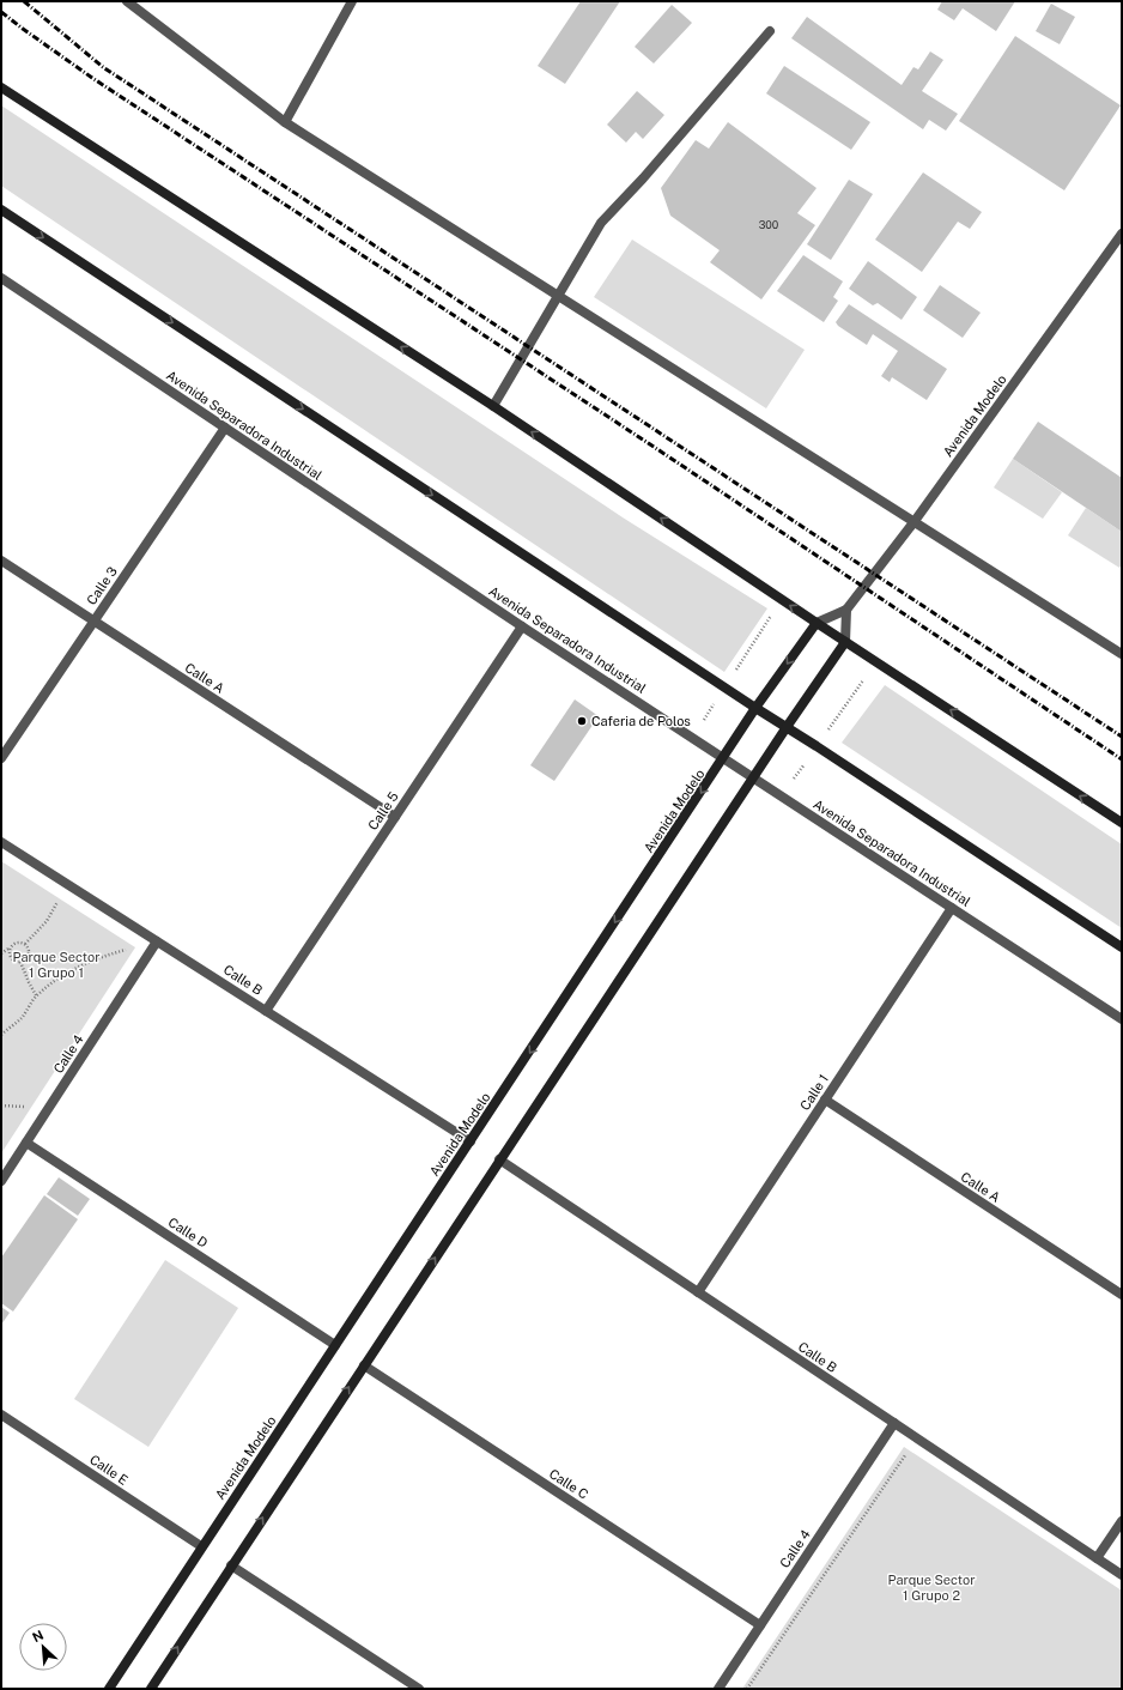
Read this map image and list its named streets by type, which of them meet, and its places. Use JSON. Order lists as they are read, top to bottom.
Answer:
{
  "streets": {
    "main road": ["Avenida Modelo"],
    "street": [
      "Avenida Separadora Industrial",
      "Calle 3",
      "Calle A",
      "Calle 5",
      "Calle B",
      "Calle 4",
      "Calle 1",
      "Calle D",
      "Calle E",
      "Calle C"
    ]
  },
  "crossings": [
    ["Avenida Modelo", "Avenida Separadora Industrial"],
    ["Avenida Modelo", "Calle B"],
    ["Avenida Modelo", "Calle D"],
    ["Avenida Modelo", "Calle E"],
    ["Avenida Separadora Industrial", "Calle 3"],
    ["Avenida Separadora Industrial", "Calle 5"],
    ["Avenida Separadora Industrial", "Calle 1"],
    ["Calle 3", "Calle A"],
    ["Calle A", "Calle 5"],
    ["Calle A", "Calle 1"],
    ["Calle 5", "Calle B"],
    ["Calle B", "Calle 4"],
    ["Calle B", "Calle 1"],
    ["Calle 4", "Calle D"],
    ["Calle 4", "Calle C"]
  ],
  "parks": ["Parque Sector 1 Grupo 1", "Parque Sector 1 Grupo 2"],
  "places": ["Caferia de Polos"],
  "house_numbers": ["300"],
  "north": "top left"
}
